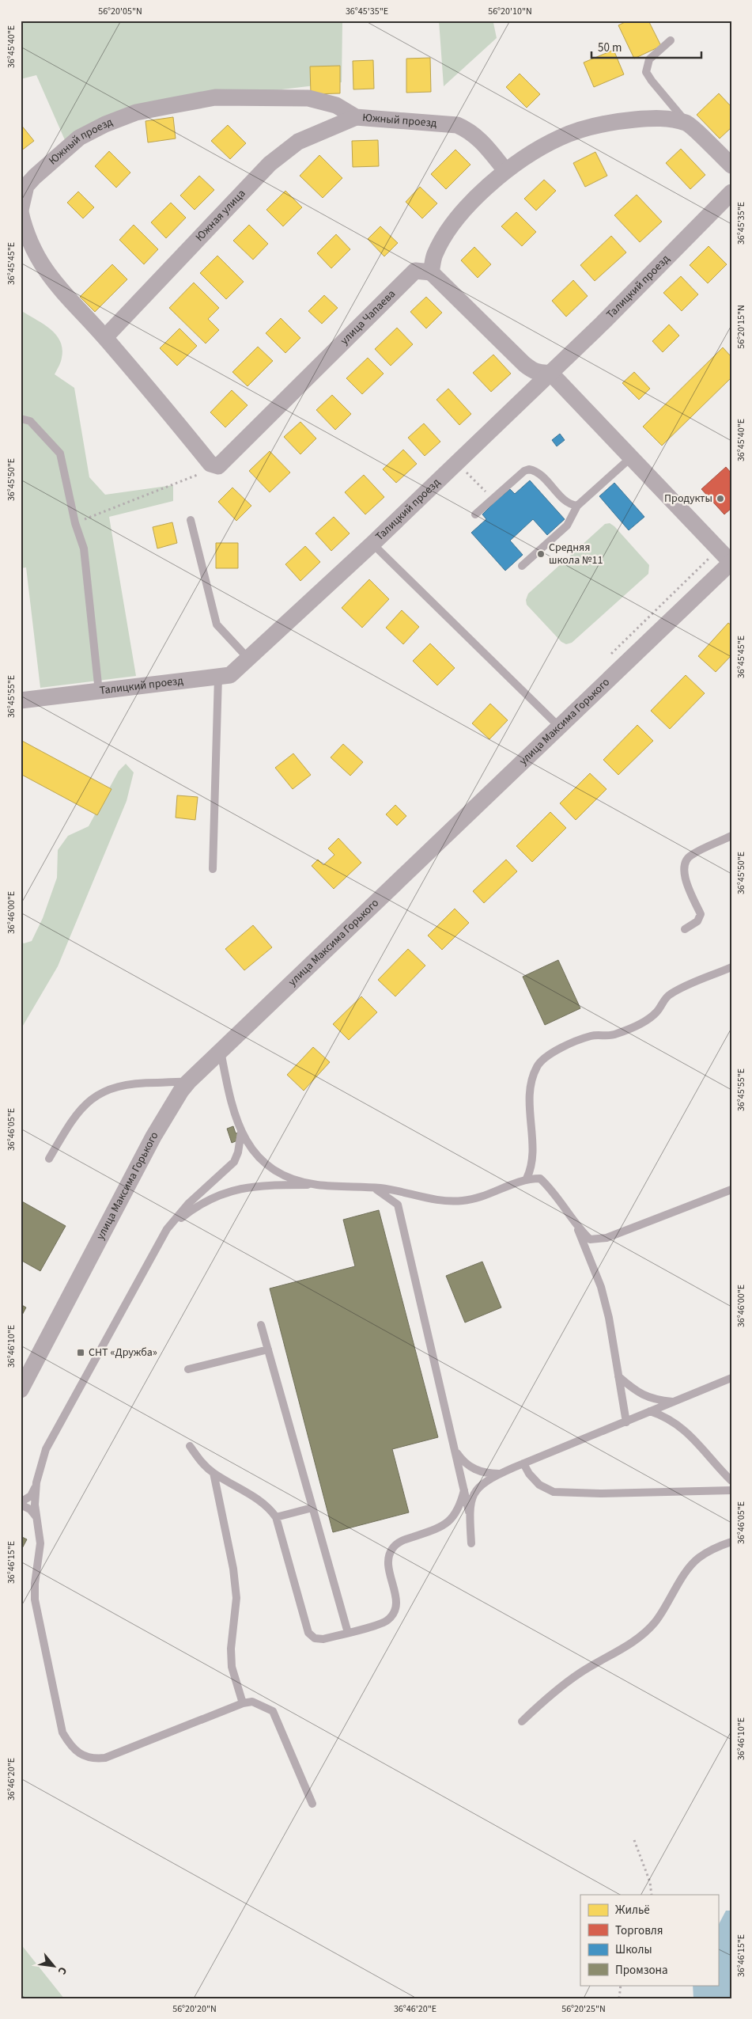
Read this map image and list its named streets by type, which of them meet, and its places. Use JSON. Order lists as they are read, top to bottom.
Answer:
{
  "streets": {
    "street": [
      "Южный проезд",
      "Южная улица",
      "Талицкий проезд",
      "улица Чапаева",
      "улица Максима Горького"
    ]
  },
  "crossings": [
    ["Южный проезд", "Южная улица"],
    ["Южный проезд", "улица Чапаева"]
  ],
  "places": {
    "other": ["Продукты", "Средняя школа №11"],
    "transit": ["СНТ «Дружба»"]
  },
  "legend": [
    "Жильё",
    "Торговля",
    "Школы",
    "Промзона"
  ],
  "scale_bar": "50 m",
  "north": "bottom right",
  "coordinates": [
    "56°20'05\"N",
    "36°45'35\"E",
    "56°20'10\"N",
    "36°45'40\"E",
    "36°45'45\"E",
    "56°20'15\"N",
    "36°45'50\"E",
    "36°45'55\"E",
    "36°46'00\"E",
    "36°46'05\"E",
    "36°46'10\"E",
    "36°46'15\"E",
    "36°46'20\"E",
    "56°20'20\"N",
    "56°20'25\"N"
  ]
}
